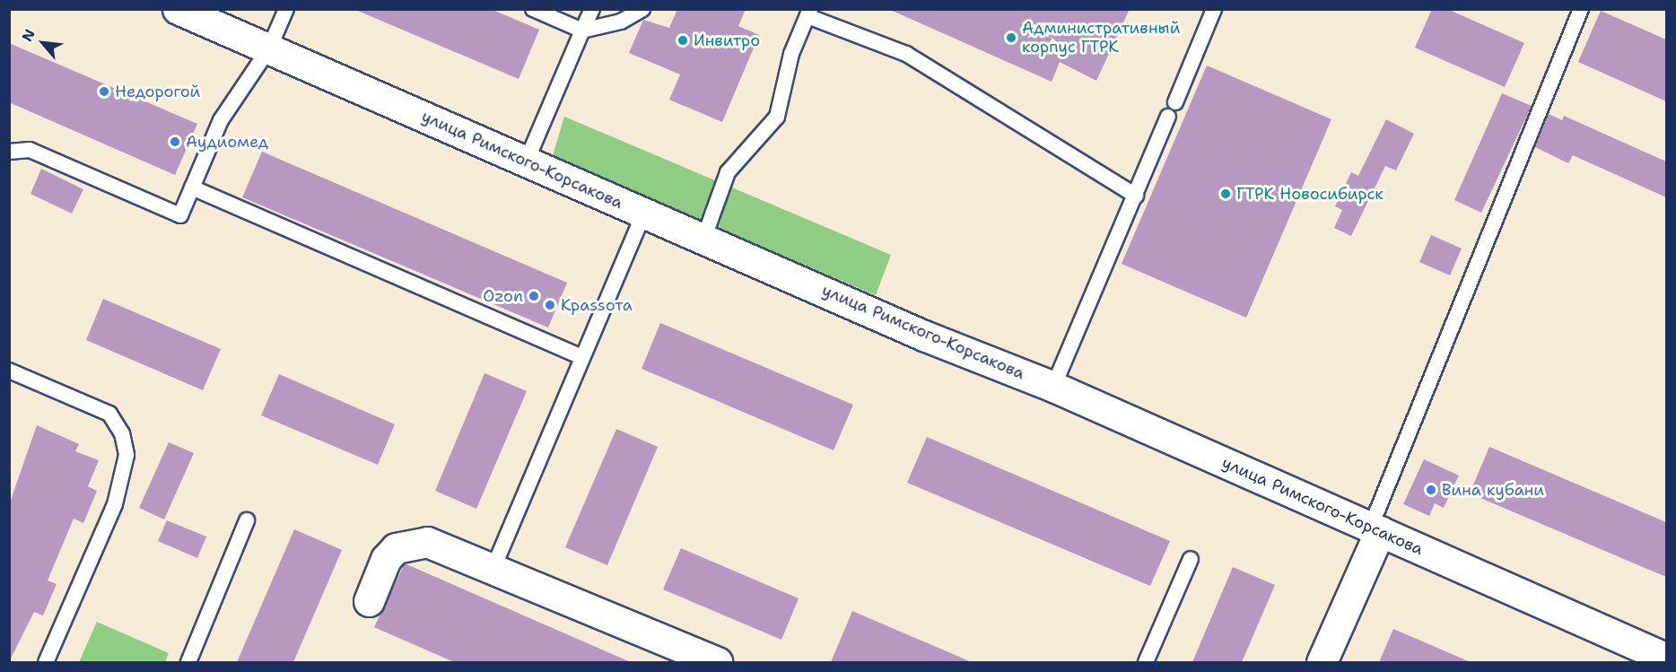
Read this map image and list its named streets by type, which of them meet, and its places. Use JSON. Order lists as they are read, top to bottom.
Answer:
{
  "streets": {
    "street": ["улица Римского-Корсакова"]
  },
  "places": [
    "Административный корпус ГТРК",
    "Инвитро",
    "Недорогой",
    "Аудиомед",
    "ГТРК Новосибирск",
    "Ozon",
    "Краssота",
    "Вина кубани"
  ],
  "north": "top left"
}
